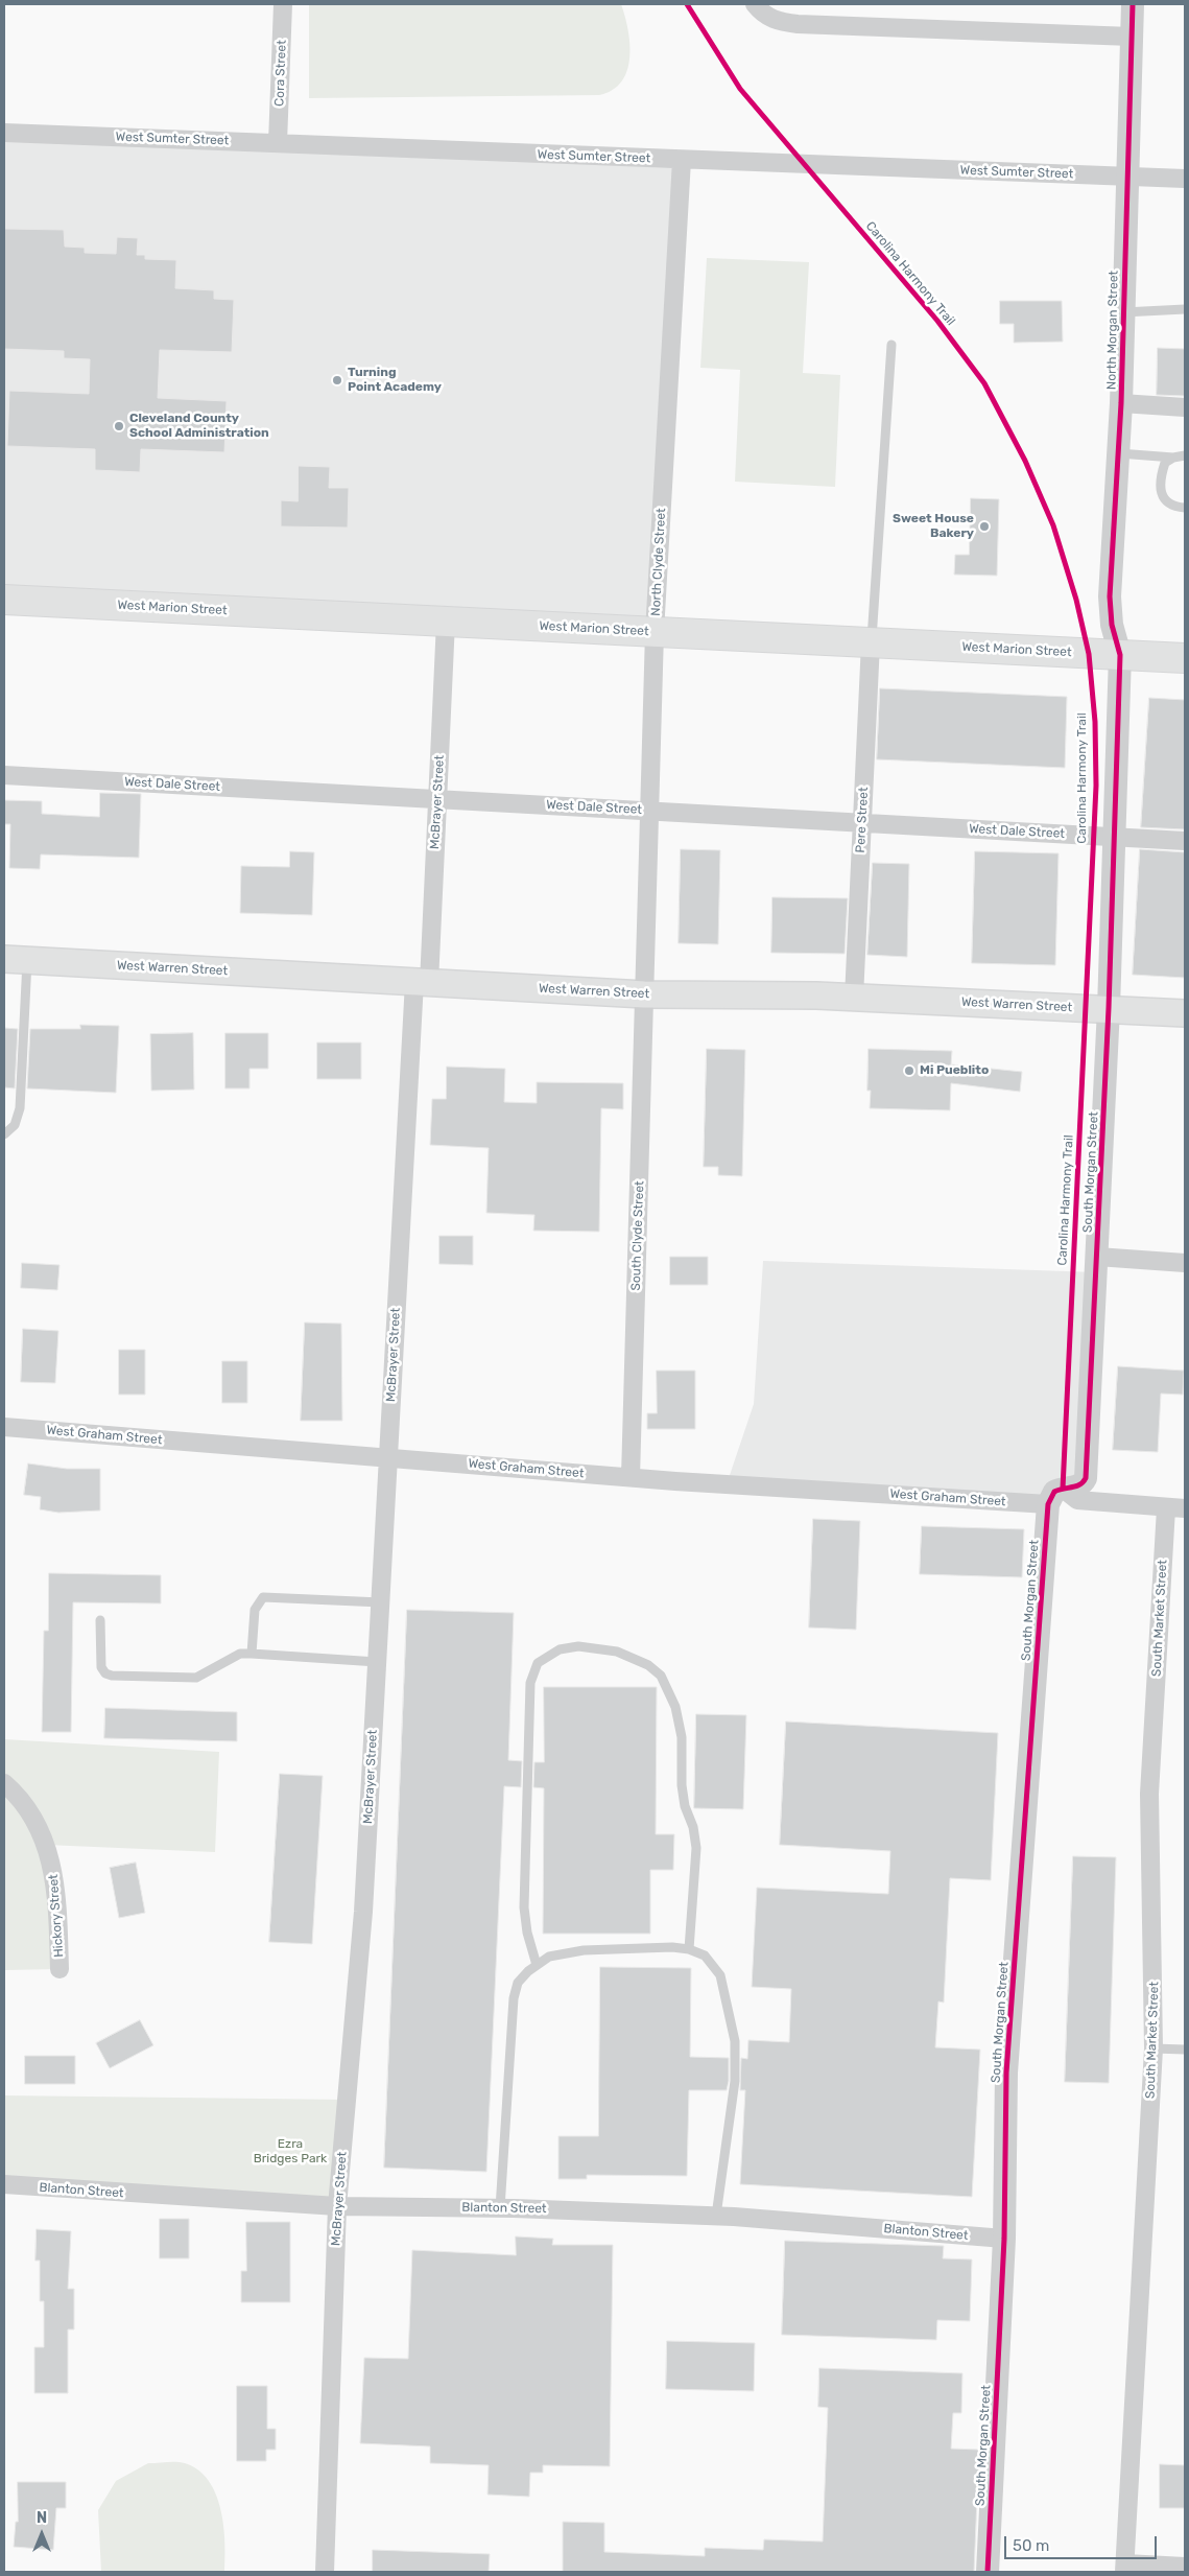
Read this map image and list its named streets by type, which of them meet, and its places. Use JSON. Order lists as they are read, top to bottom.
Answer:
{
  "streets": {
    "main road": ["West Marion Street", "West Warren Street"],
    "street": [
      "Cora Street",
      "West Sumter Street",
      "North Morgan Street",
      "North Clyde Street",
      "West Dale Street",
      "McBrayer Street",
      "Pere Street",
      "South Morgan Street",
      "South Clyde Street",
      "West Graham Street",
      "South Market Street",
      "Hickory Street",
      "Blanton Street"
    ],
    "cycle path": ["Carolina Harmony Trail"]
  },
  "crossings": [
    ["Cora Street", "West Sumter Street"],
    ["West Sumter Street", "North Morgan Street"],
    ["West Sumter Street", "North Clyde Street"],
    ["North Morgan Street", "West Marion Street"],
    ["North Morgan Street", "South Morgan Street"],
    ["North Clyde Street", "West Marion Street"],
    ["North Clyde Street", "West Dale Street"],
    ["North Clyde Street", "West Warren Street"],
    ["North Clyde Street", "South Clyde Street"],
    ["West Marion Street", "McBrayer Street"],
    ["West Marion Street", "Pere Street"],
    ["West Marion Street", "South Morgan Street"],
    ["West Dale Street", "McBrayer Street"],
    ["West Dale Street", "Pere Street"],
    ["West Dale Street", "South Morgan Street"],
    ["McBrayer Street", "West Warren Street"],
    ["McBrayer Street", "West Graham Street"],
    ["McBrayer Street", "Blanton Street"],
    ["Pere Street", "West Warren Street"],
    ["West Warren Street", "South Morgan Street"],
    ["West Warren Street", "South Clyde Street"],
    ["South Morgan Street", "West Graham Street"],
    ["South Morgan Street", "Blanton Street"],
    ["South Clyde Street", "West Graham Street"],
    ["West Graham Street", "South Market Street"]
  ],
  "parks": ["Ezra Bridges Park"],
  "places": [
    "Turning Point Academy",
    "Cleveland County School Administration",
    "Sweet House Bakery",
    "Mi Pueblito"
  ],
  "scale_bar": "50 m",
  "north": "top"
}
